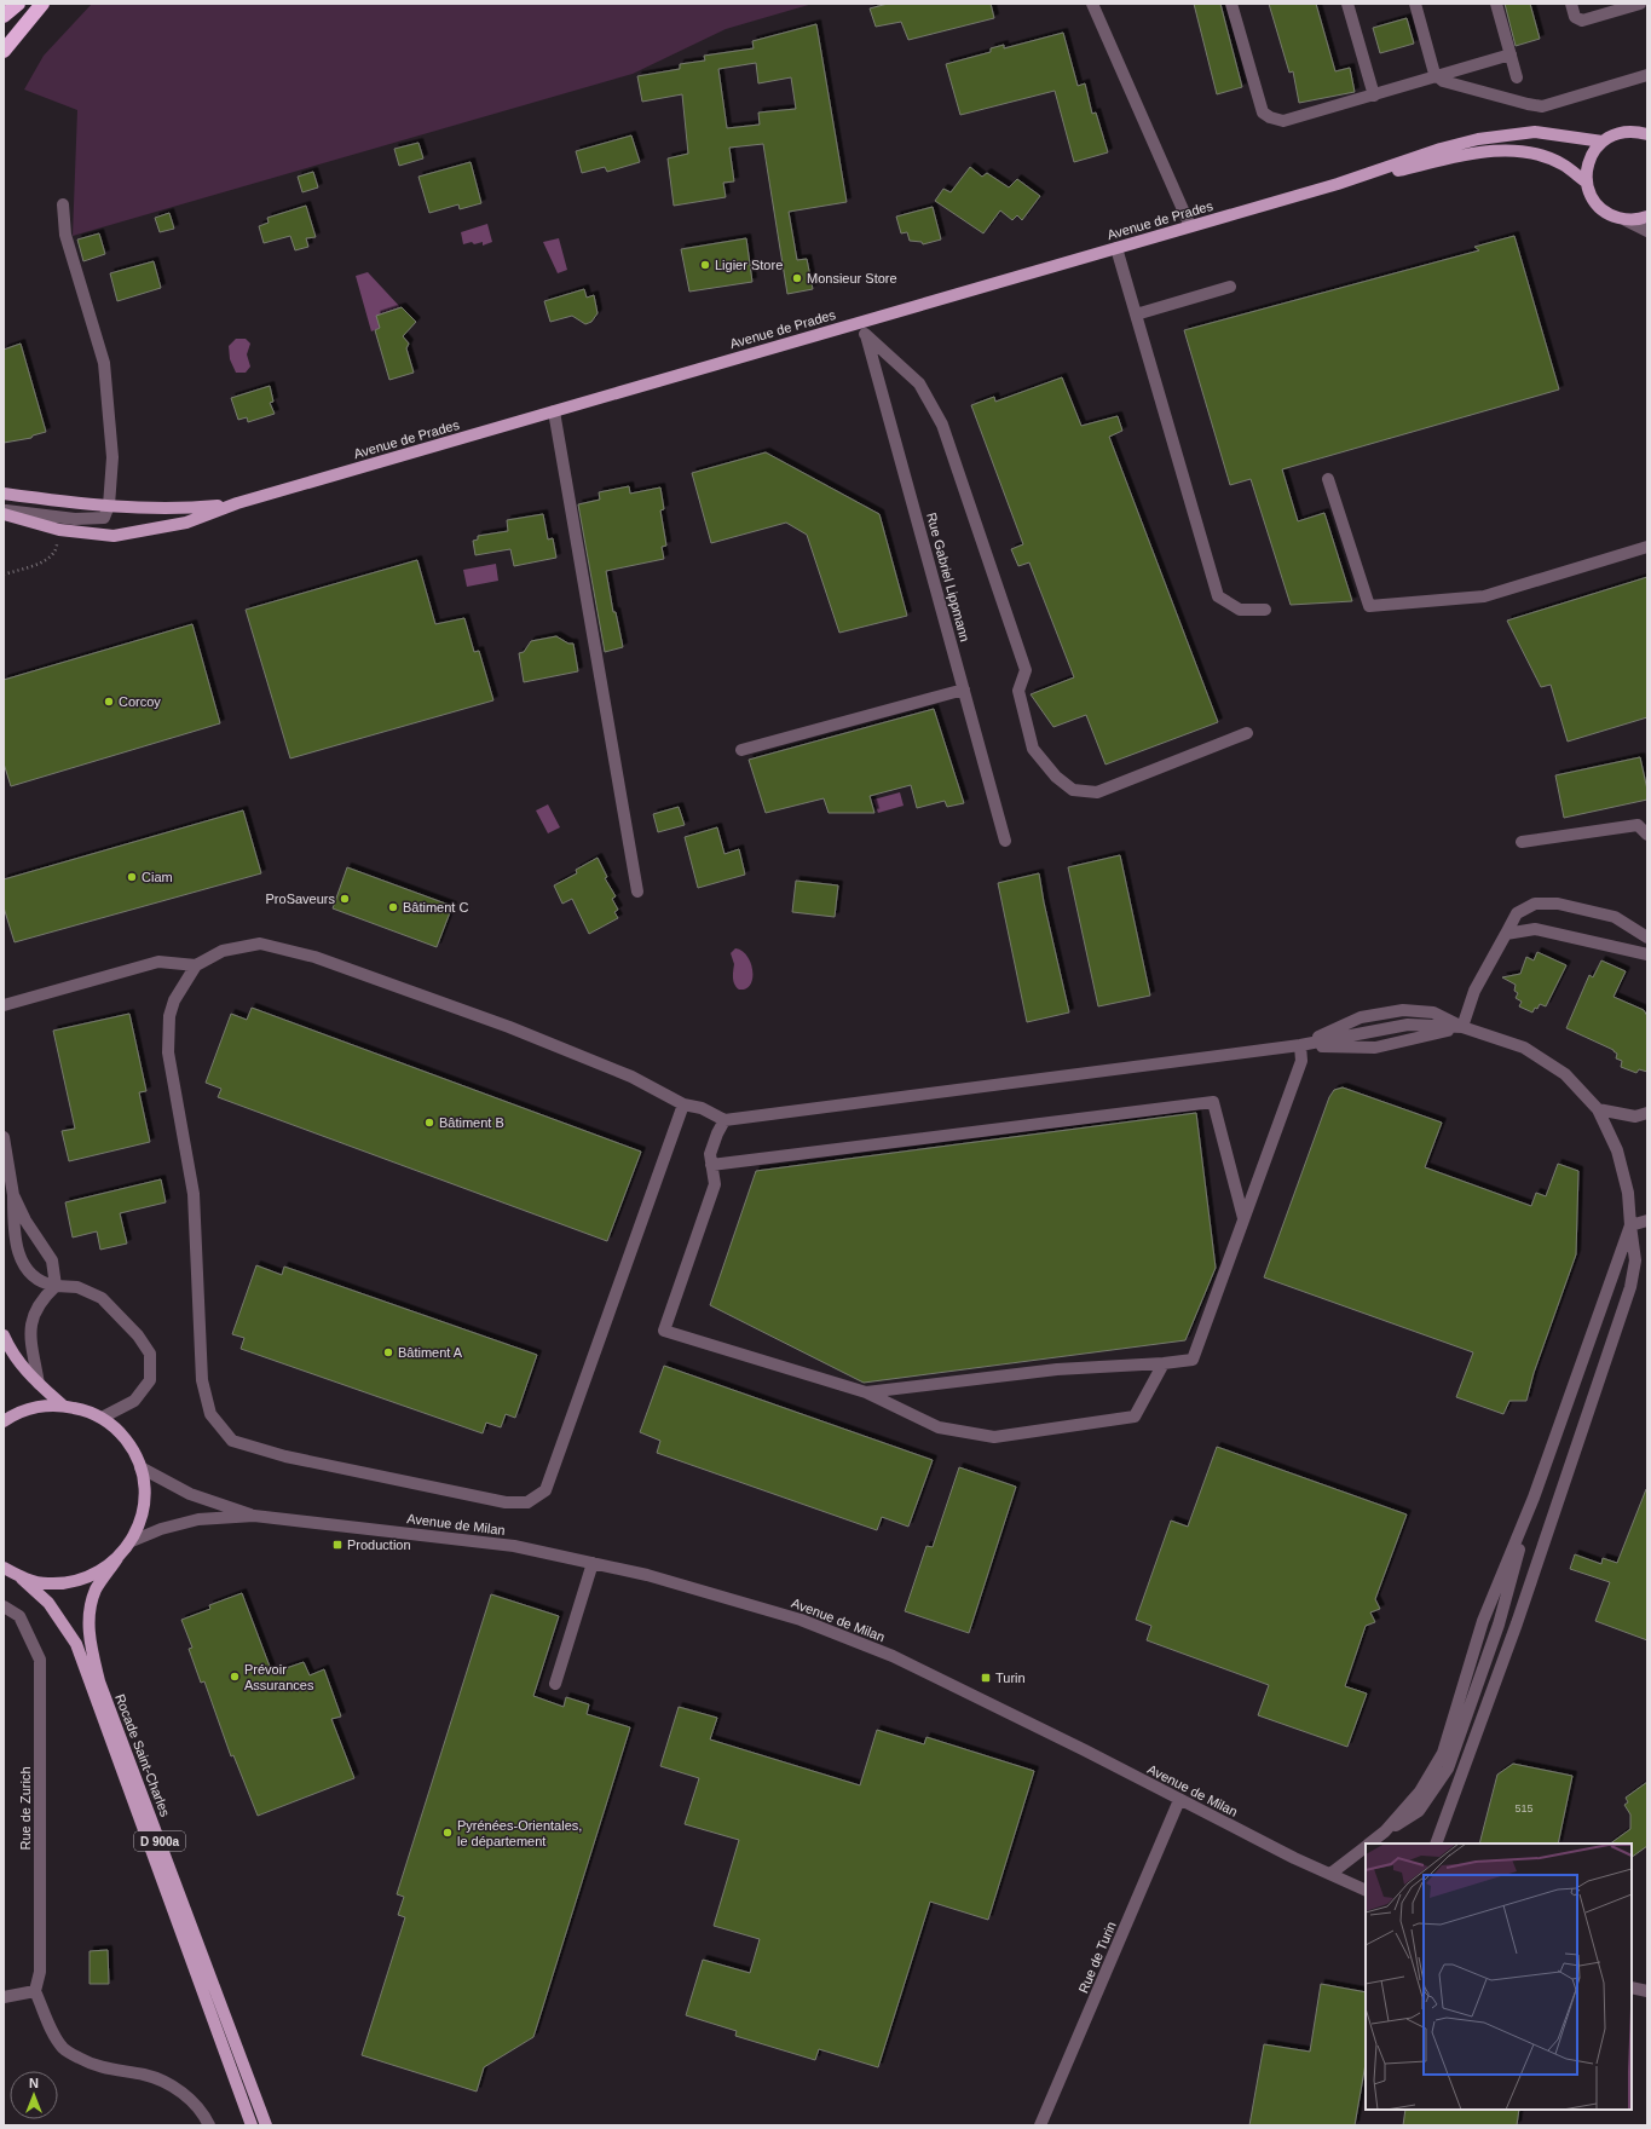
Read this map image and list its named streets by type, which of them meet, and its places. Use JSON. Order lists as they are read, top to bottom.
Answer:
{
  "streets": {
    "main road": ["Avenue de Prades", "Rocade Saint-Charles", "D 900a"],
    "street": [
      "Rue Gabriel Lippmann",
      "Avenue de Milan",
      "Rue de Zurich",
      "Rue de Turin"
    ]
  },
  "crossings": [
    ["Avenue de Prades", "Rue Gabriel Lippmann"],
    ["Avenue de Milan", "Rue de Turin"]
  ],
  "places": {
    "other": [
      "Ligier Store",
      "Monsieur Store",
      "Corcoy",
      "Ciam",
      "ProSaveurs",
      "Bâtiment C",
      "Bâtiment B",
      "Bâtiment A",
      "Prévoir Assurances",
      "Pyrénées-Orientales, le département"
    ],
    "transit": ["Production", "Turin"]
  },
  "house_numbers": ["515"],
  "north": "top"
}
